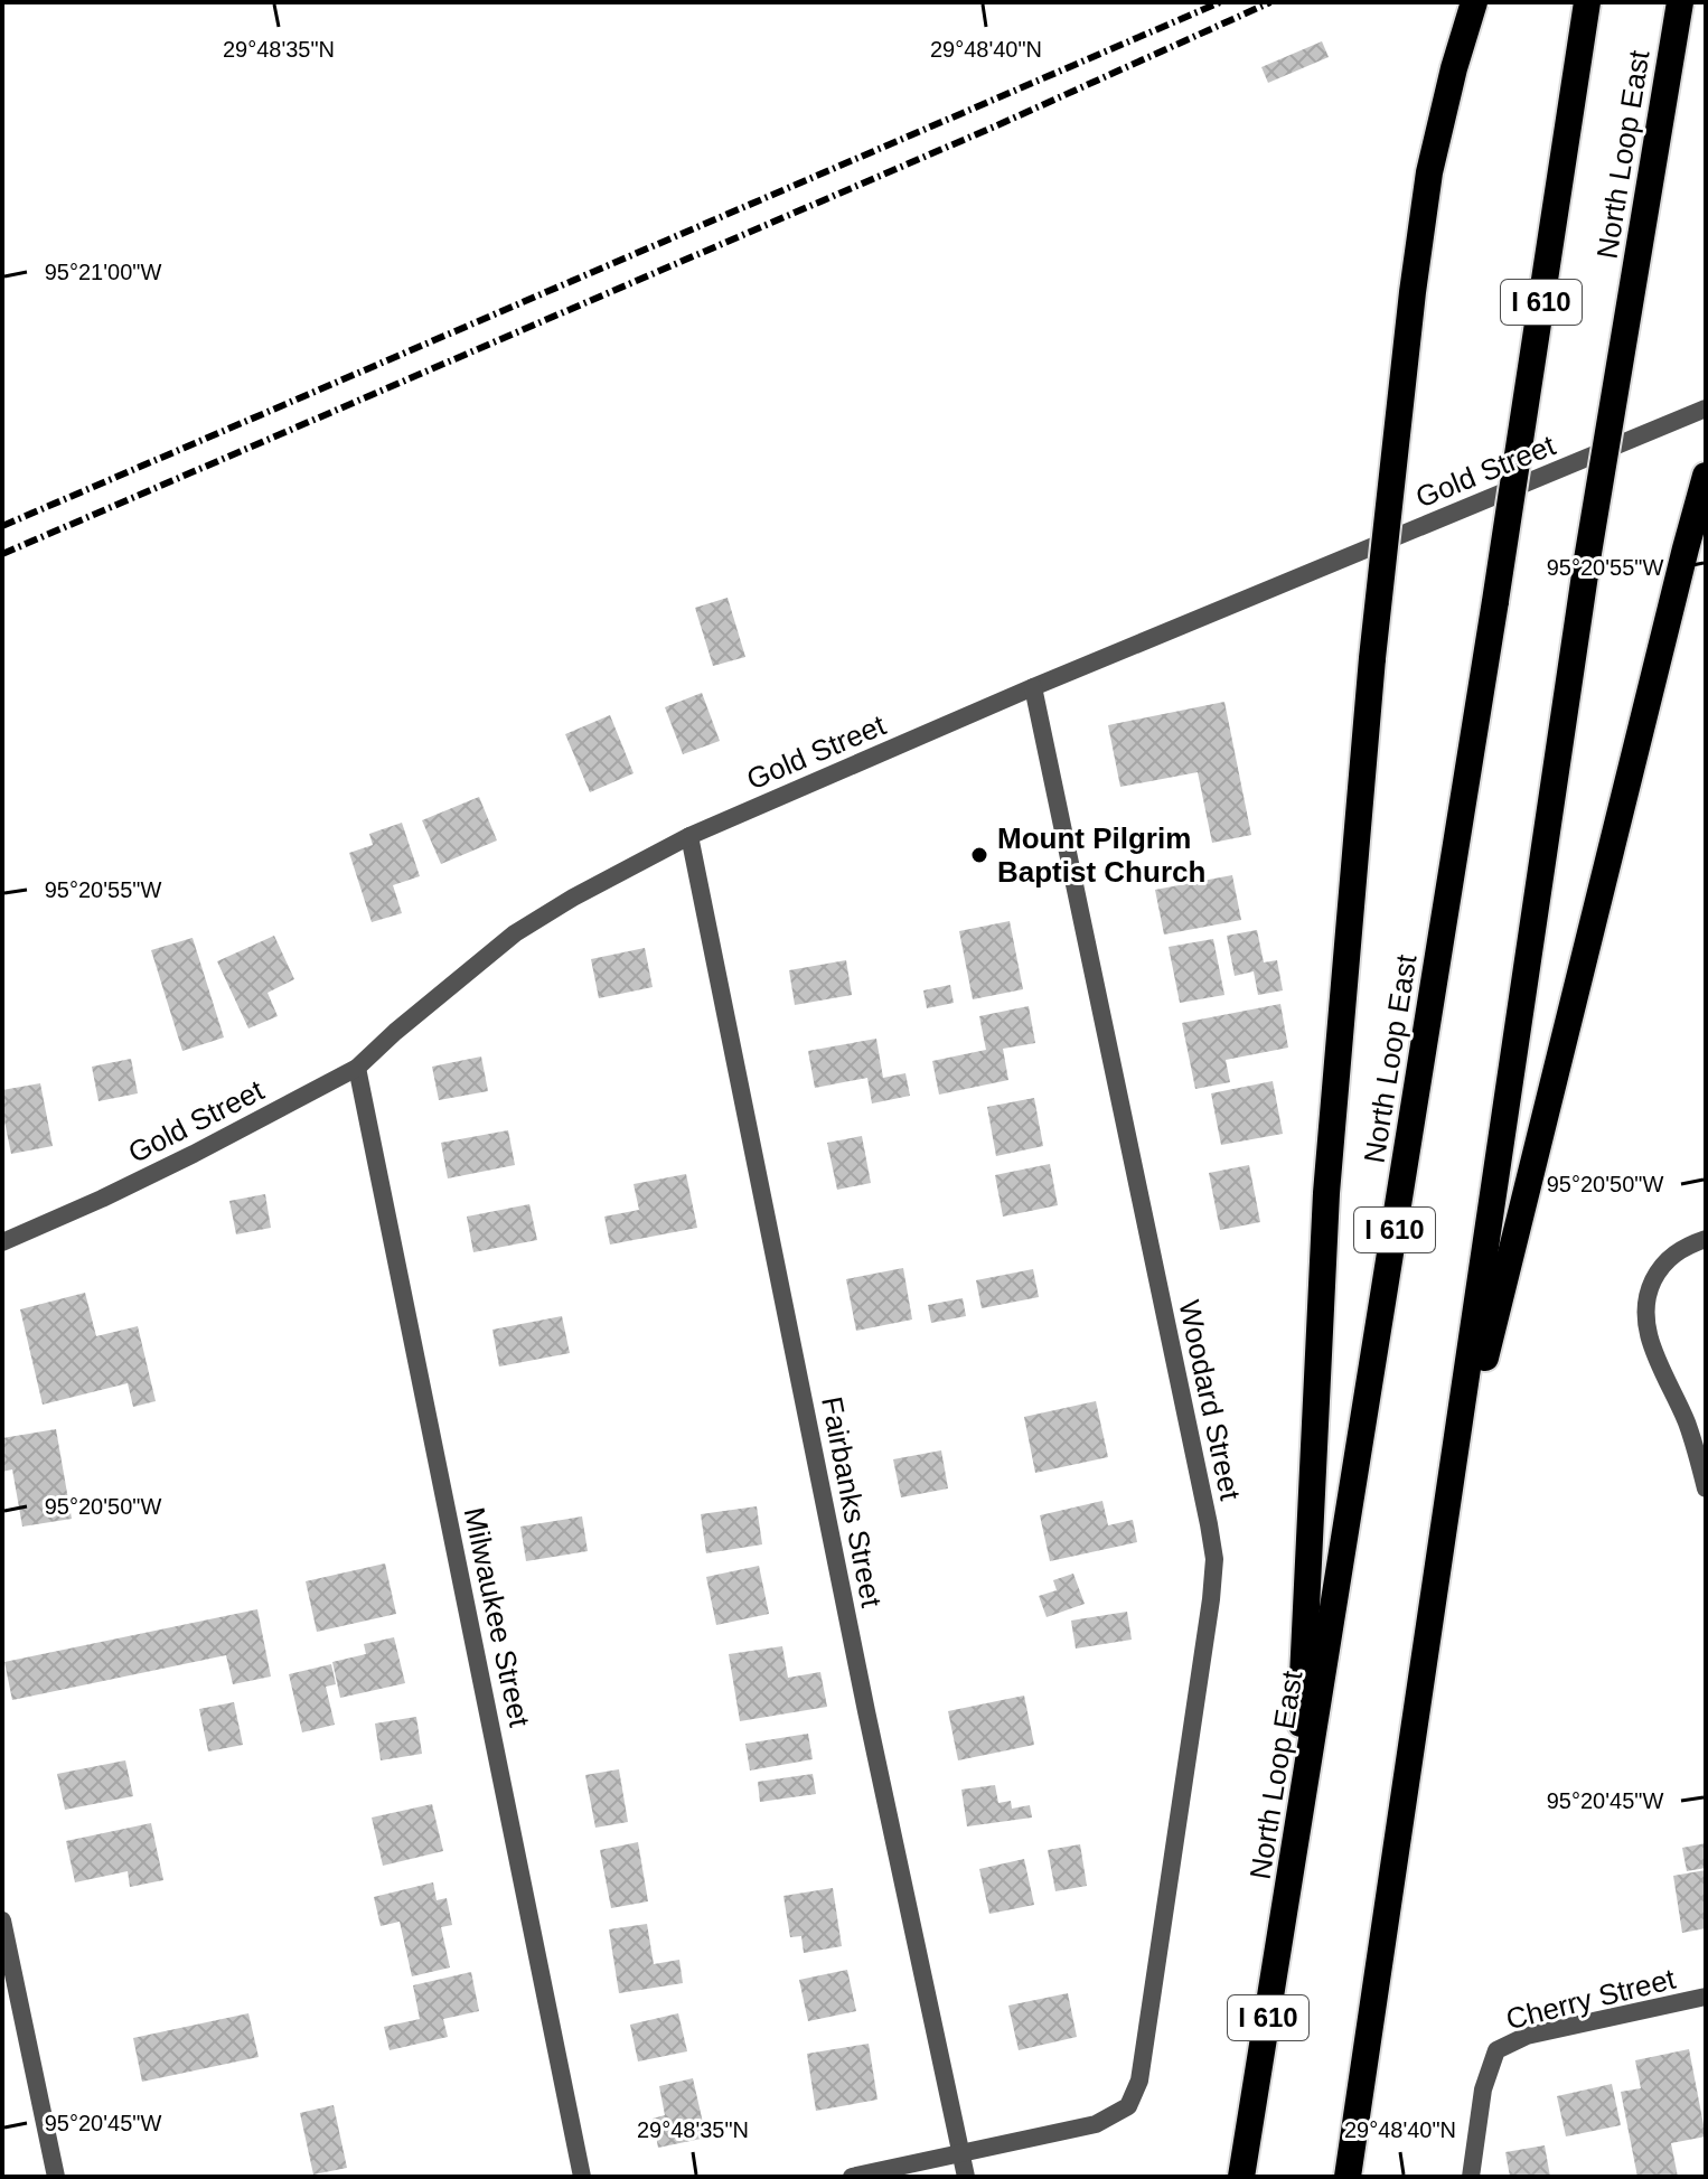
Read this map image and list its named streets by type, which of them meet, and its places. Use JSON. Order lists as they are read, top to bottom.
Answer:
{
  "streets": {
    "highway": ["North Loop East", "I 610"],
    "street": [
      "Gold Street",
      "Woodard Street",
      "Fairbanks Street",
      "Milwaukee Street",
      "Cherry Street"
    ]
  },
  "crossings": [
    ["Gold Street", "Woodard Street"],
    ["Gold Street", "Fairbanks Street"],
    ["Gold Street", "Milwaukee Street"],
    ["Woodard Street", "Fairbanks Street"]
  ],
  "places": ["Mount Pilgrim Baptist Church"],
  "coordinates": [
    "29°48'35\"N",
    "29°48'40\"N",
    "95°21'00\"W",
    "95°20'55\"W",
    "95°20'50\"W",
    "95°20'45\"W"
  ]
}
